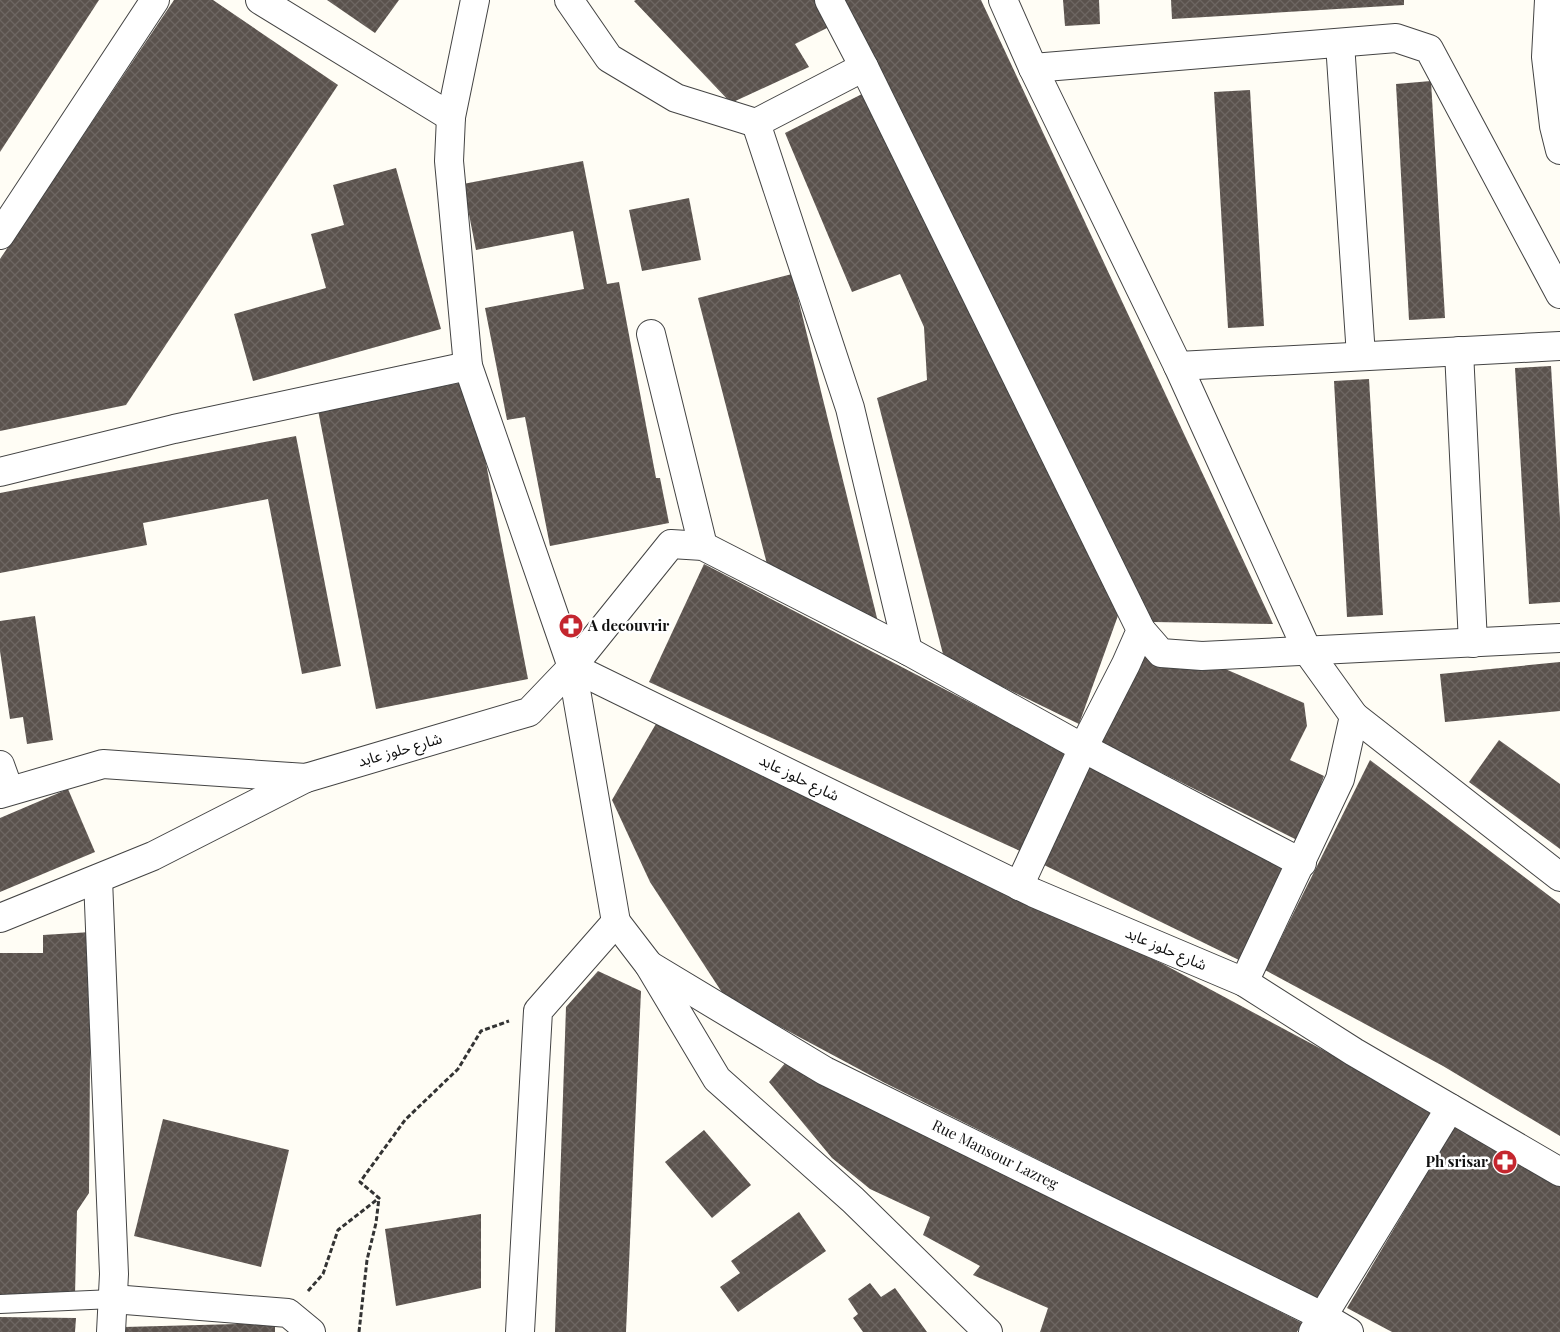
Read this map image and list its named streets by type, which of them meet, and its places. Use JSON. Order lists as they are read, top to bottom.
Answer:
{
  "streets": {
    "street": ["شارع حلوز عابد", "Rue Mansour Lazreg"]
  },
  "places": {
    "pharmacy": ["A decouvrir", "Ph srisar"]
  }
}
